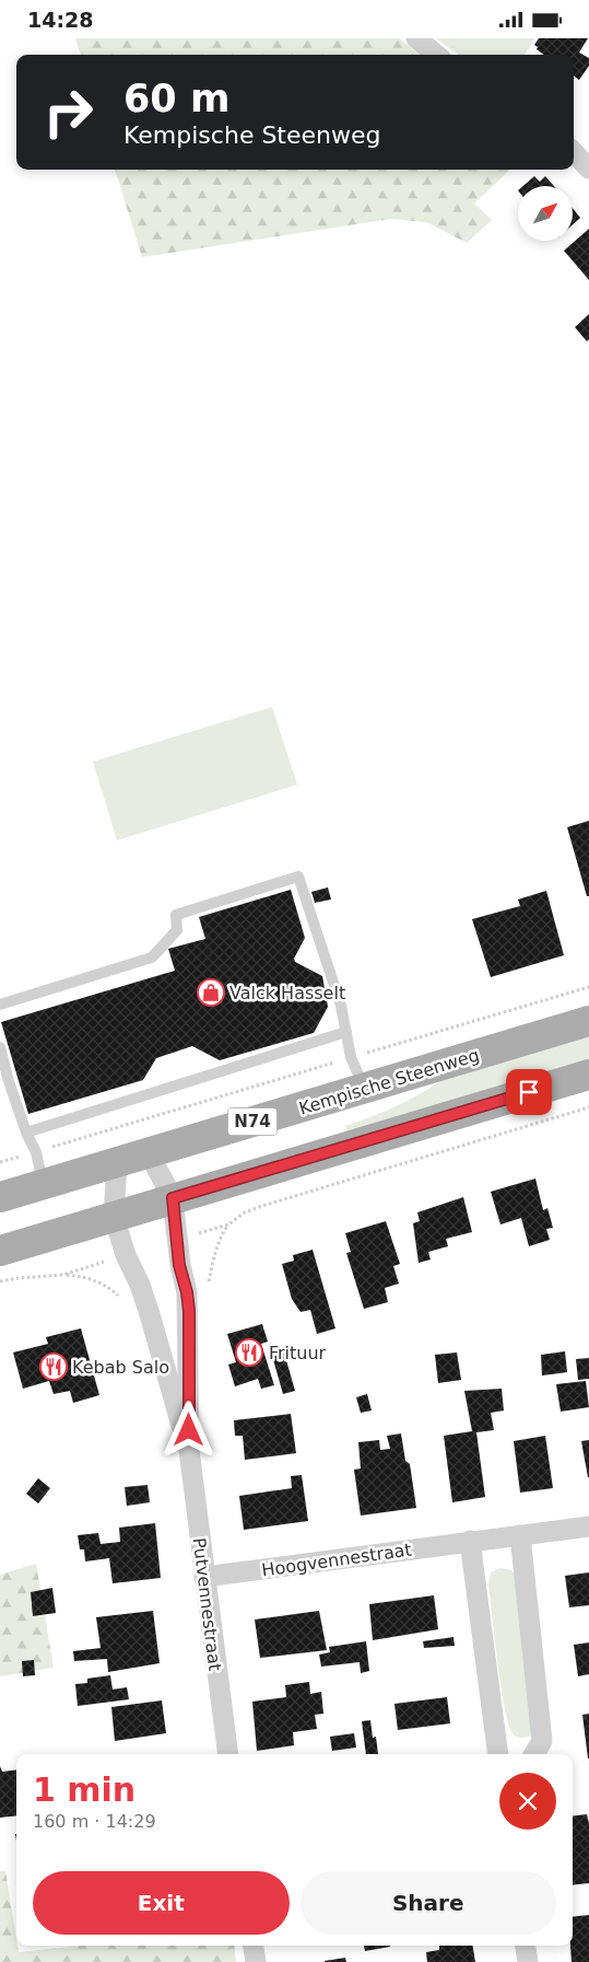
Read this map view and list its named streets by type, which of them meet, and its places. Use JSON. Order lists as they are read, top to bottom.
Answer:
{
  "streets": {
    "main road": ["Kempische Steenweg", "N74"],
    "street": ["Hoogvennestraat", "Putvennestraat"]
  },
  "crossings": [
    ["Kempische Steenweg", "Putvennestraat"],
    ["Hoogvennestraat", "Putvennestraat"]
  ],
  "places": {
    "shop": ["Valck Hasselt"],
    "restaurant": ["Frituur", "Kebab Salo"]
  },
  "north": "top right",
  "page": {
    "status": "14:28",
    "turn": ["60 m", "Kempische Steenweg"],
    "heading": ["1 min", "160 m · 14:29"],
    "buttons": ["Exit", "Share"]
  }
}
